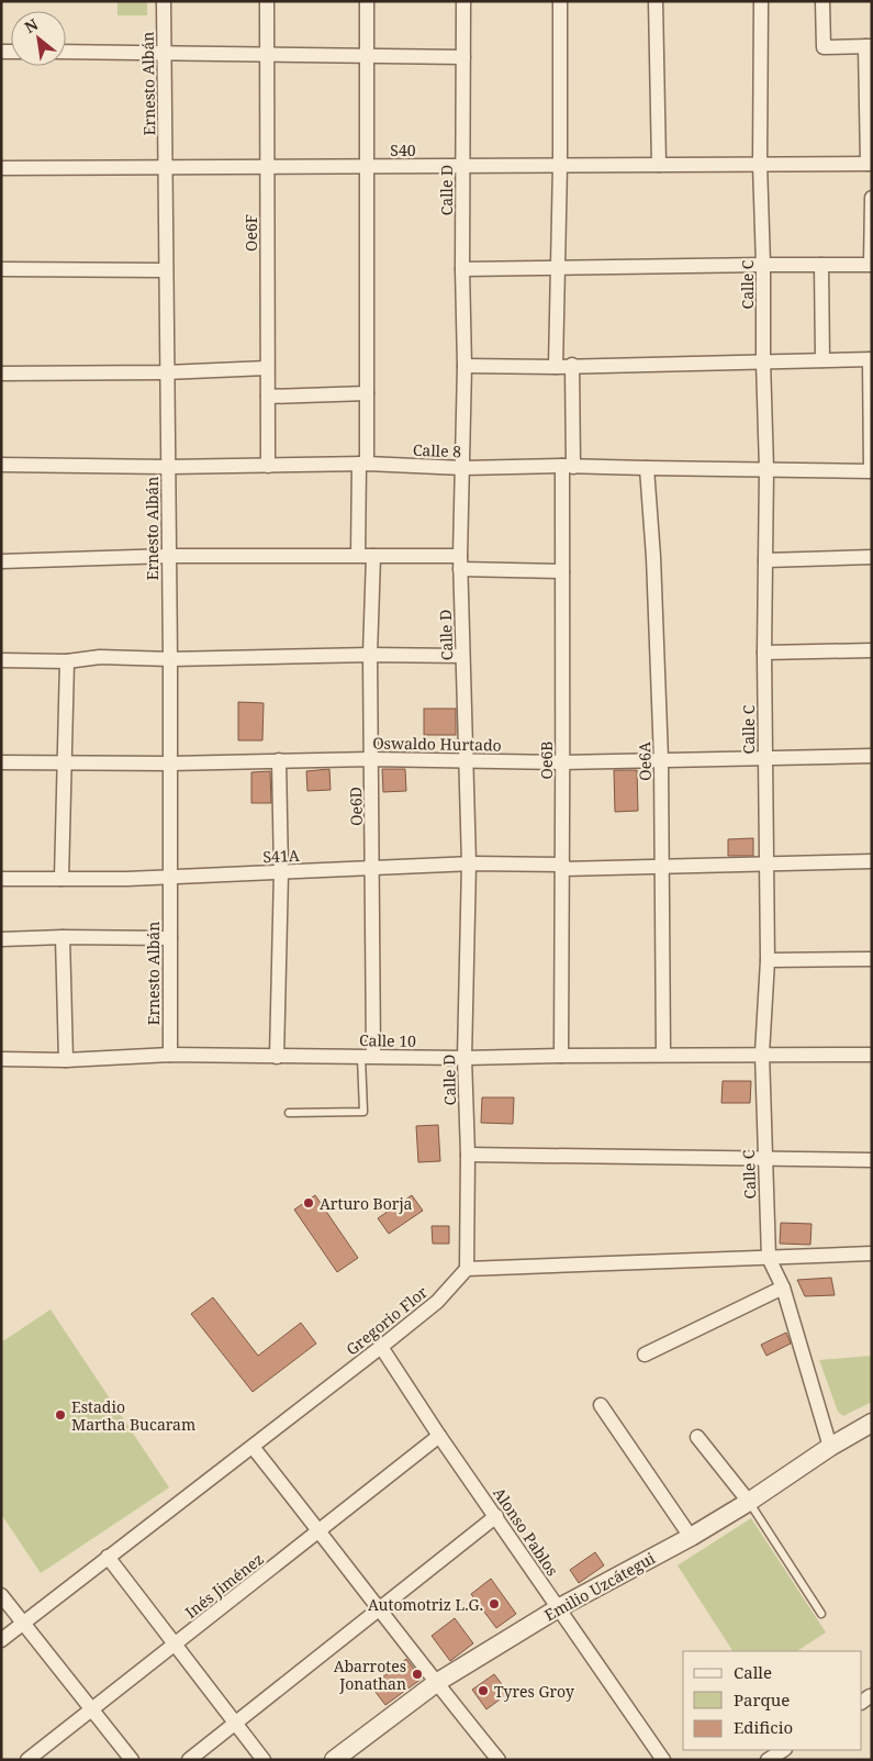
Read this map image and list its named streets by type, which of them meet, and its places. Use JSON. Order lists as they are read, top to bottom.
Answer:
{
  "streets": {
    "street": [
      "Ernesto Albán",
      "S40",
      "Calle D",
      "Oe6F",
      "Calle C",
      "Calle 8",
      "Oswaldo Hurtado",
      "Oe6B",
      "Oe6A",
      "Oe6D",
      "S41A",
      "Calle 10",
      "Gregorio Flor",
      "Alonso Pablos",
      "Inés Jiménez",
      "Emilio Uzcátegui"
    ]
  },
  "crossings": [
    ["Ernesto Albán", "S40"],
    ["Ernesto Albán", "Calle 8"],
    ["Ernesto Albán", "Oswaldo Hurtado"],
    ["Ernesto Albán", "S41A"],
    ["Ernesto Albán", "Calle 10"],
    ["S40", "Calle D"],
    ["S40", "Oe6F"],
    ["S40", "Calle C"],
    ["Calle D", "Calle 8"],
    ["Calle D", "Oswaldo Hurtado"],
    ["Calle D", "S41A"],
    ["Calle D", "Calle 10"],
    ["Calle D", "Gregorio Flor"],
    ["Oe6F", "Calle 8"],
    ["Calle C", "Calle 8"],
    ["Calle C", "Oswaldo Hurtado"],
    ["Calle C", "S41A"],
    ["Calle C", "Calle 10"],
    ["Calle C", "Emilio Uzcátegui"],
    ["Calle 8", "Oe6B"],
    ["Calle 8", "Oe6A"],
    ["Oswaldo Hurtado", "Oe6B"],
    ["Oswaldo Hurtado", "Oe6A"],
    ["Oswaldo Hurtado", "Oe6D"],
    ["Oe6B", "S41A"],
    ["Oe6B", "Calle 10"],
    ["Oe6A", "S41A"],
    ["Oe6A", "Calle 10"],
    ["Oe6D", "S41A"],
    ["Oe6D", "Calle 10"],
    ["Gregorio Flor", "Alonso Pablos"],
    ["Alonso Pablos", "Inés Jiménez"],
    ["Alonso Pablos", "Emilio Uzcátegui"]
  ],
  "places": [
    "Arturo Borja",
    "Estadio Martha Bucaram",
    "Automotriz L.G.",
    "Abarrotes Jonathan",
    "Tyres Groy"
  ],
  "legend": ["Calle", "Parque", "Edificio"],
  "north": "top left"
}
